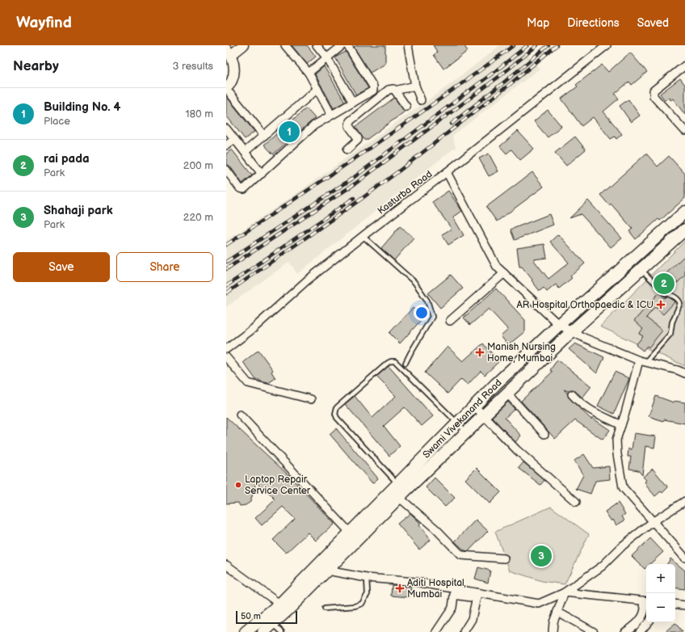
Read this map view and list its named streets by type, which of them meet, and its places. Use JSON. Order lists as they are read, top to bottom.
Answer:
{
  "streets": {
    "main road": ["Swami Vivekanand Road"],
    "street": ["Kasturba Road"]
  },
  "crossings": [
    ["Kasturba Road", "Swami Vivekanand Road"]
  ],
  "places": {
    "health": ["AR Hospital Orthopaedic & ICU", "Manish Nursing Home, Mumbai", "Aditi Hospital, Mumbai"],
    "other": ["Laptop Repair Service Center"]
  },
  "scale_bar": "50 m",
  "page": {
    "header": "Wayfind",
    "nav": ["Map", "Directions", "Saved"],
    "heading": ["Nearby", "3 results"],
    "list": [
      {
        "mark": "1",
        "name": "Building No. 4",
        "note": "Place",
        "value": "180 m"
      },
      {
        "mark": "2",
        "name": "rai pada",
        "note": "Park",
        "value": "200 m"
      },
      {
        "mark": "3",
        "name": "Shahaji park",
        "note": "Park",
        "value": "220 m"
      }
    ],
    "pins": ["1", "2", "3"],
    "buttons": ["Save", "Share"],
    "map_buttons": ["+", "−"],
    "scale": "50 m"
  }
}
